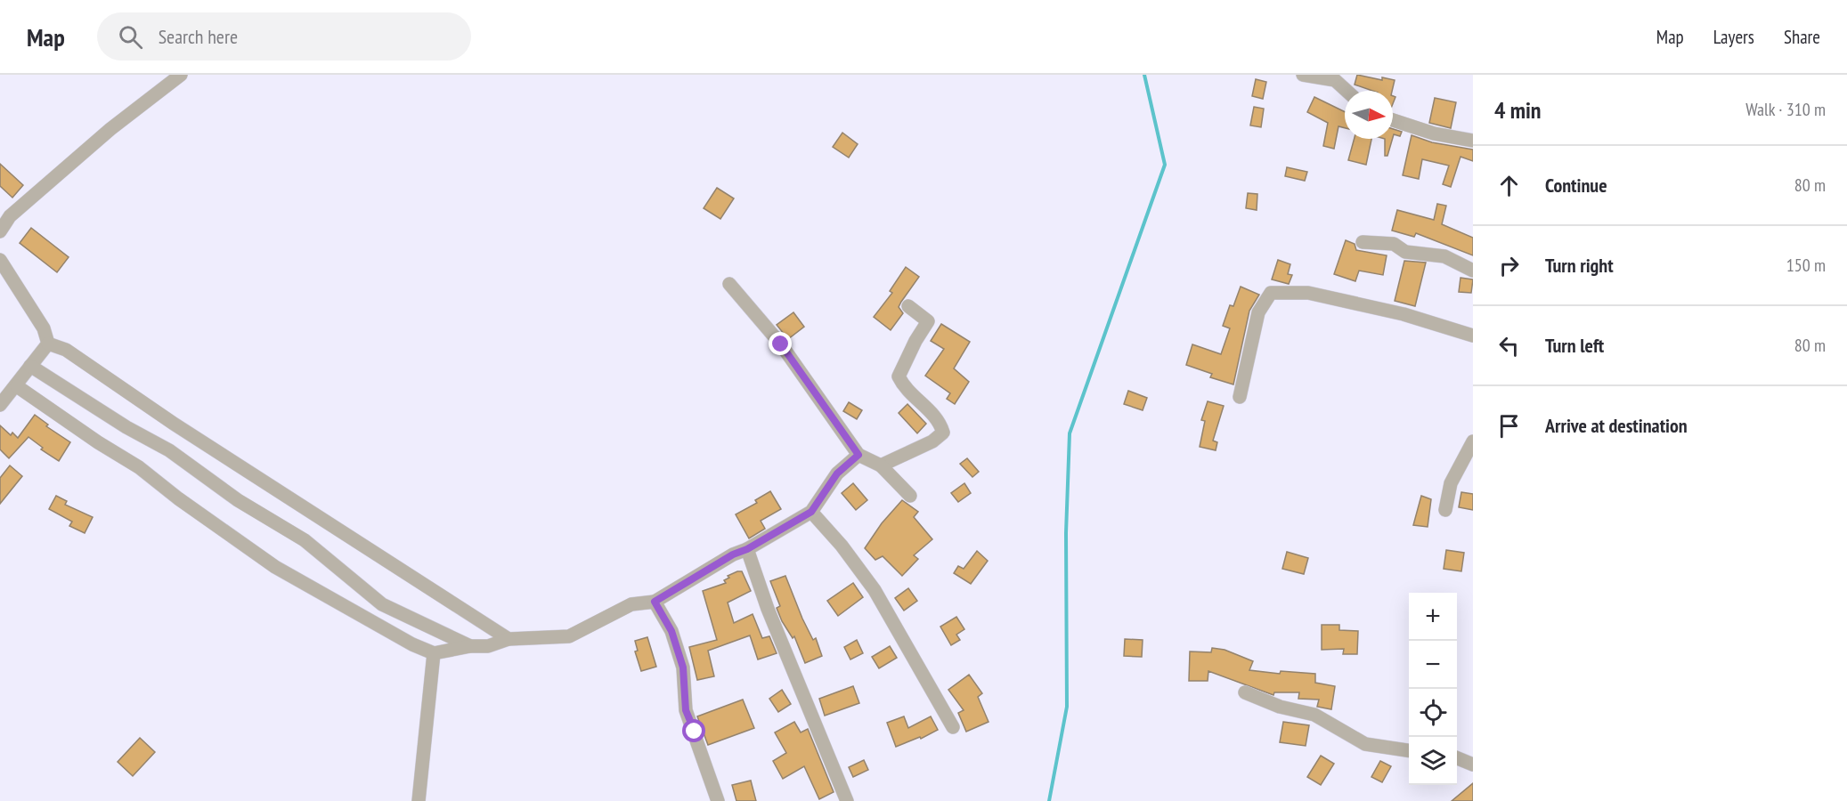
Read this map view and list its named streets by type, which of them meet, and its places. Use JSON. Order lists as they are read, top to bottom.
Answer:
{
  "north": "right",
  "page": {
    "header": "Map",
    "search": "Search here",
    "nav": ["Map", "Layers", "Share"],
    "heading": ["4 min", "Walk · 310 m"],
    "list": [
      ["Continue", "80 m"],
      ["Turn right", "150 m"],
      ["Turn left", "80 m"],
      "Arrive at destination"
    ],
    "map_buttons": ["+", "−"]
  }
}
